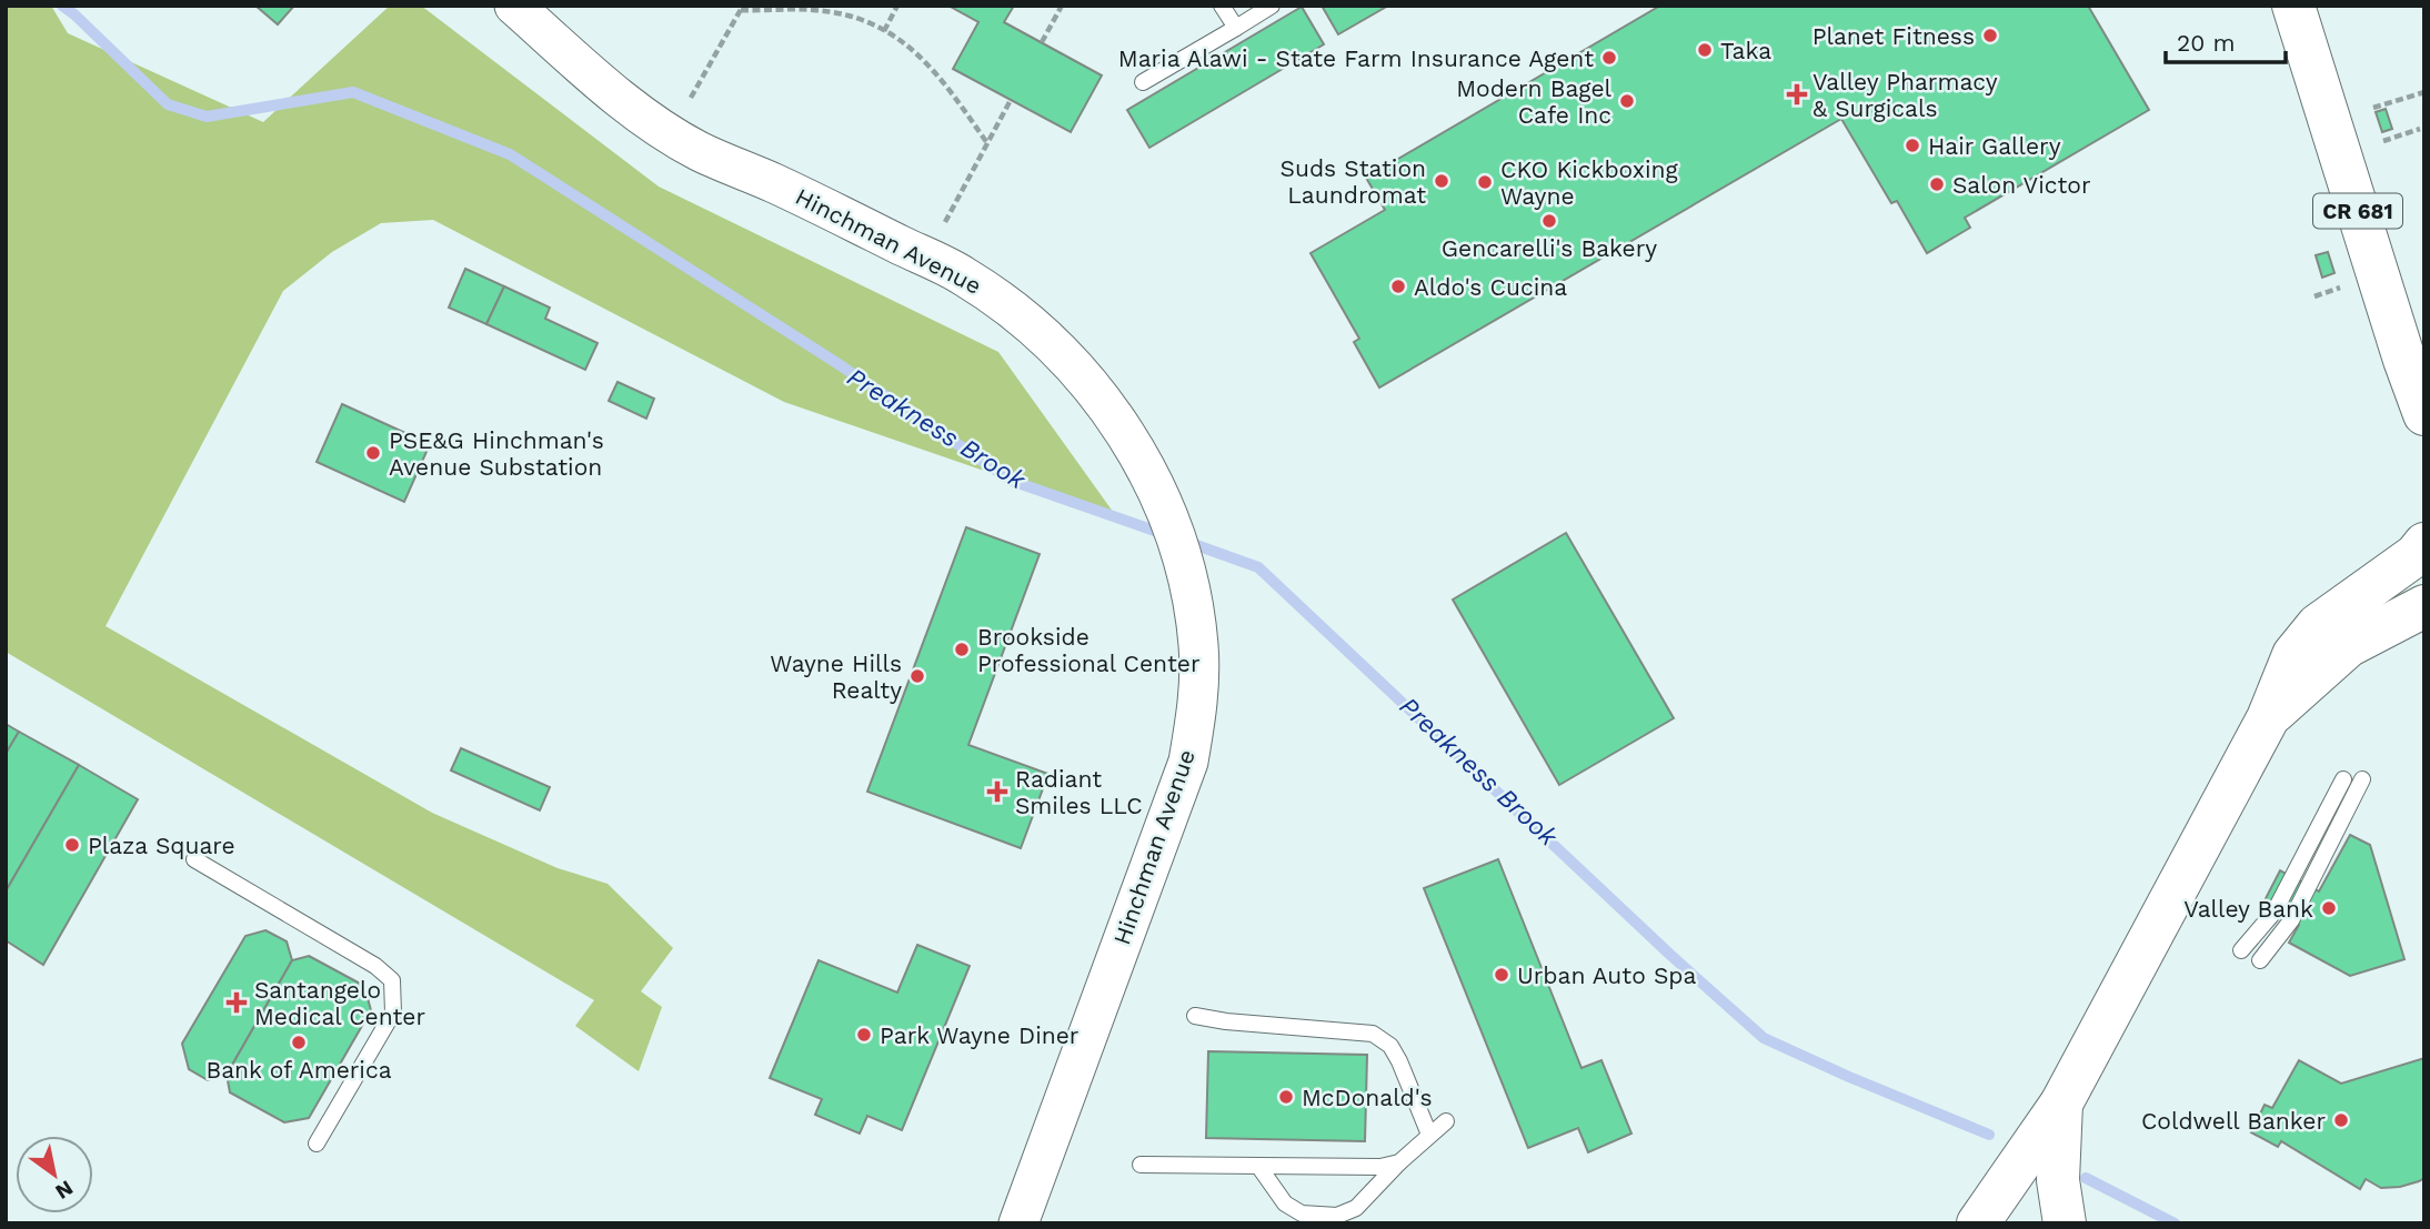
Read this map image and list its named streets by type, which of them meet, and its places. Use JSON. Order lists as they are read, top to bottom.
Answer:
{
  "streets": {
    "main road": ["CR 681"],
    "street": ["Hinchman Avenue"]
  },
  "water": ["Preakness Brook"],
  "places": {
    "other": [
      "Planet Fitness",
      "Taka",
      "Maria Alawi - State Farm Insurance Agent",
      "Modern Bagel Cafe Inc",
      "Hair Gallery",
      "Suds Station Laundromat",
      "CKO Kickboxing Wayne",
      "Salon Victor",
      "Gencarelli's Bakery",
      "Aldo's Cucina",
      "PSE&G Hinchman's Avenue Substation",
      "Brookside Professional Center",
      "Wayne Hills Realty",
      "Plaza Square",
      "Valley Bank",
      "Urban Auto Spa",
      "Park Wayne Diner",
      "Bank of America",
      "McDonald's",
      "Coldwell Banker"
    ],
    "health": ["Valley Pharmacy & Surgicals", "Radiant Smiles LLC", "Santangelo Medical Center"]
  },
  "scale_bar": "20 m",
  "north": "bottom right"
}
